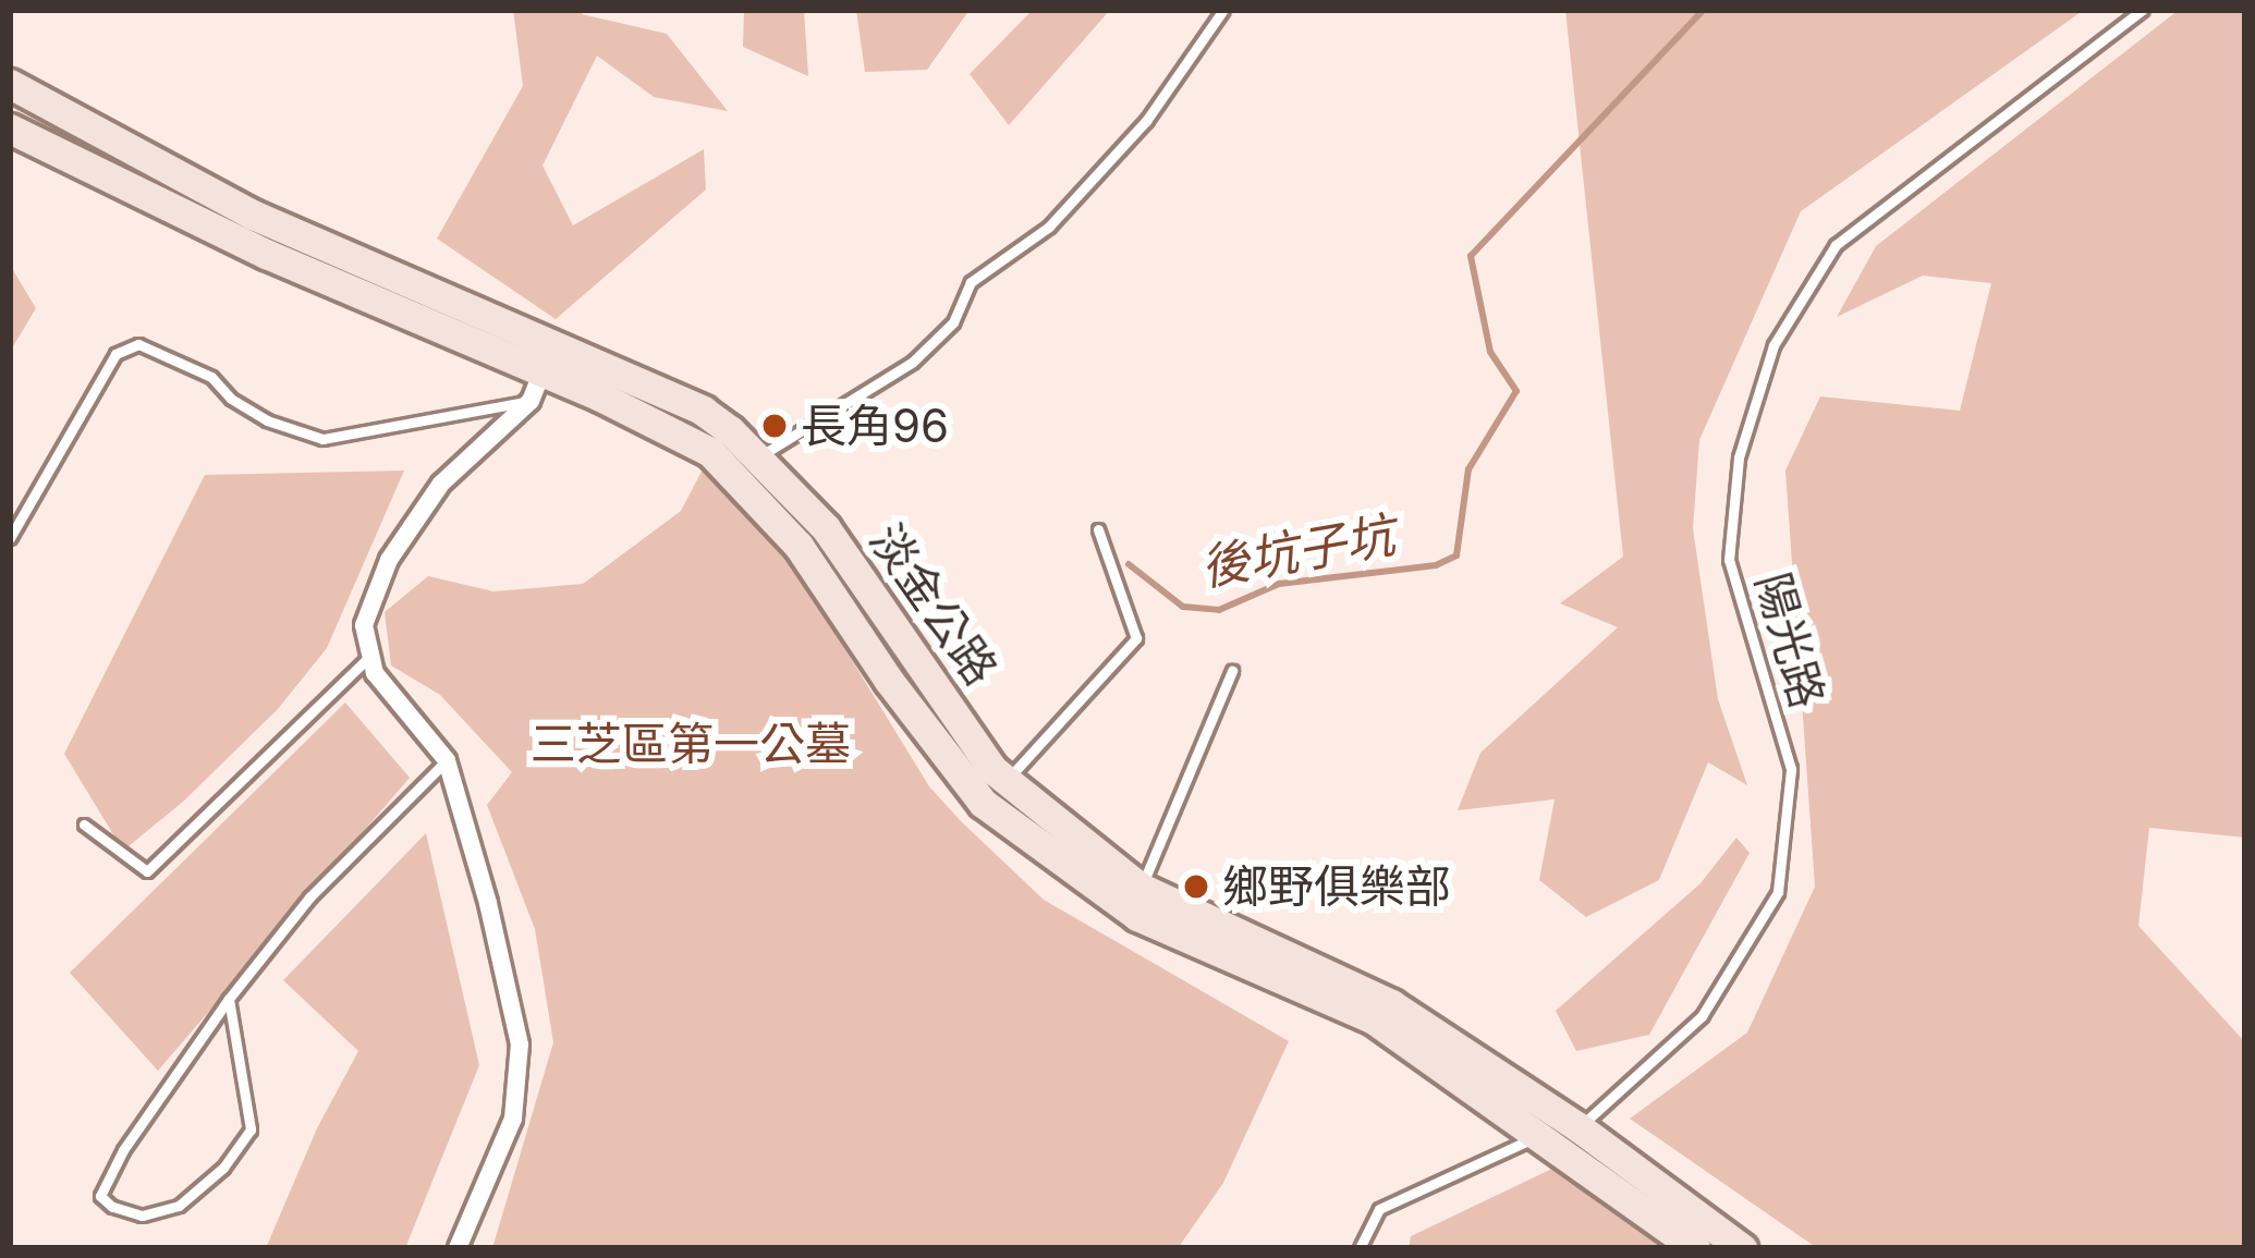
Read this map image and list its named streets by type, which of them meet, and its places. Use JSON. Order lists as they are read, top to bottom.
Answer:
{
  "streets": {
    "main road": ["淡金公路"],
    "lane": ["陽光路"]
  },
  "crossings": [
    ["淡金公路", "陽光路"]
  ],
  "water": ["後坑子坑"],
  "parks": ["三芝區第一公墓"],
  "places": ["長角96", "鄉野俱樂部"]
}
